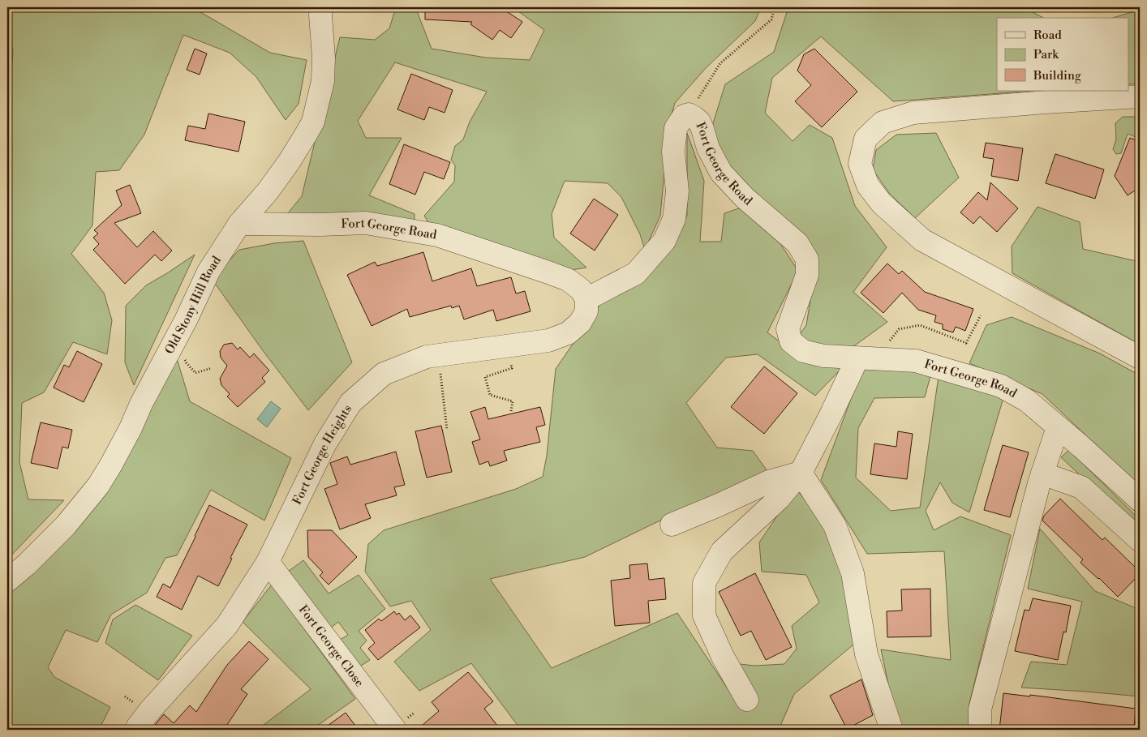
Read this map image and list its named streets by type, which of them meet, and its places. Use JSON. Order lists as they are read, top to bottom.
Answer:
{
  "streets": {
    "street": [
      "Fort George Road",
      "Old Stony Hill Road",
      "Fort George Heights",
      "Fort George Close"
    ]
  },
  "crossings": [
    ["Fort George Road", "Old Stony Hill Road"],
    ["Fort George Road", "Fort George Heights"],
    ["Fort George Heights", "Fort George Close"]
  ],
  "legend": ["Road", "Park", "Building"]
}
